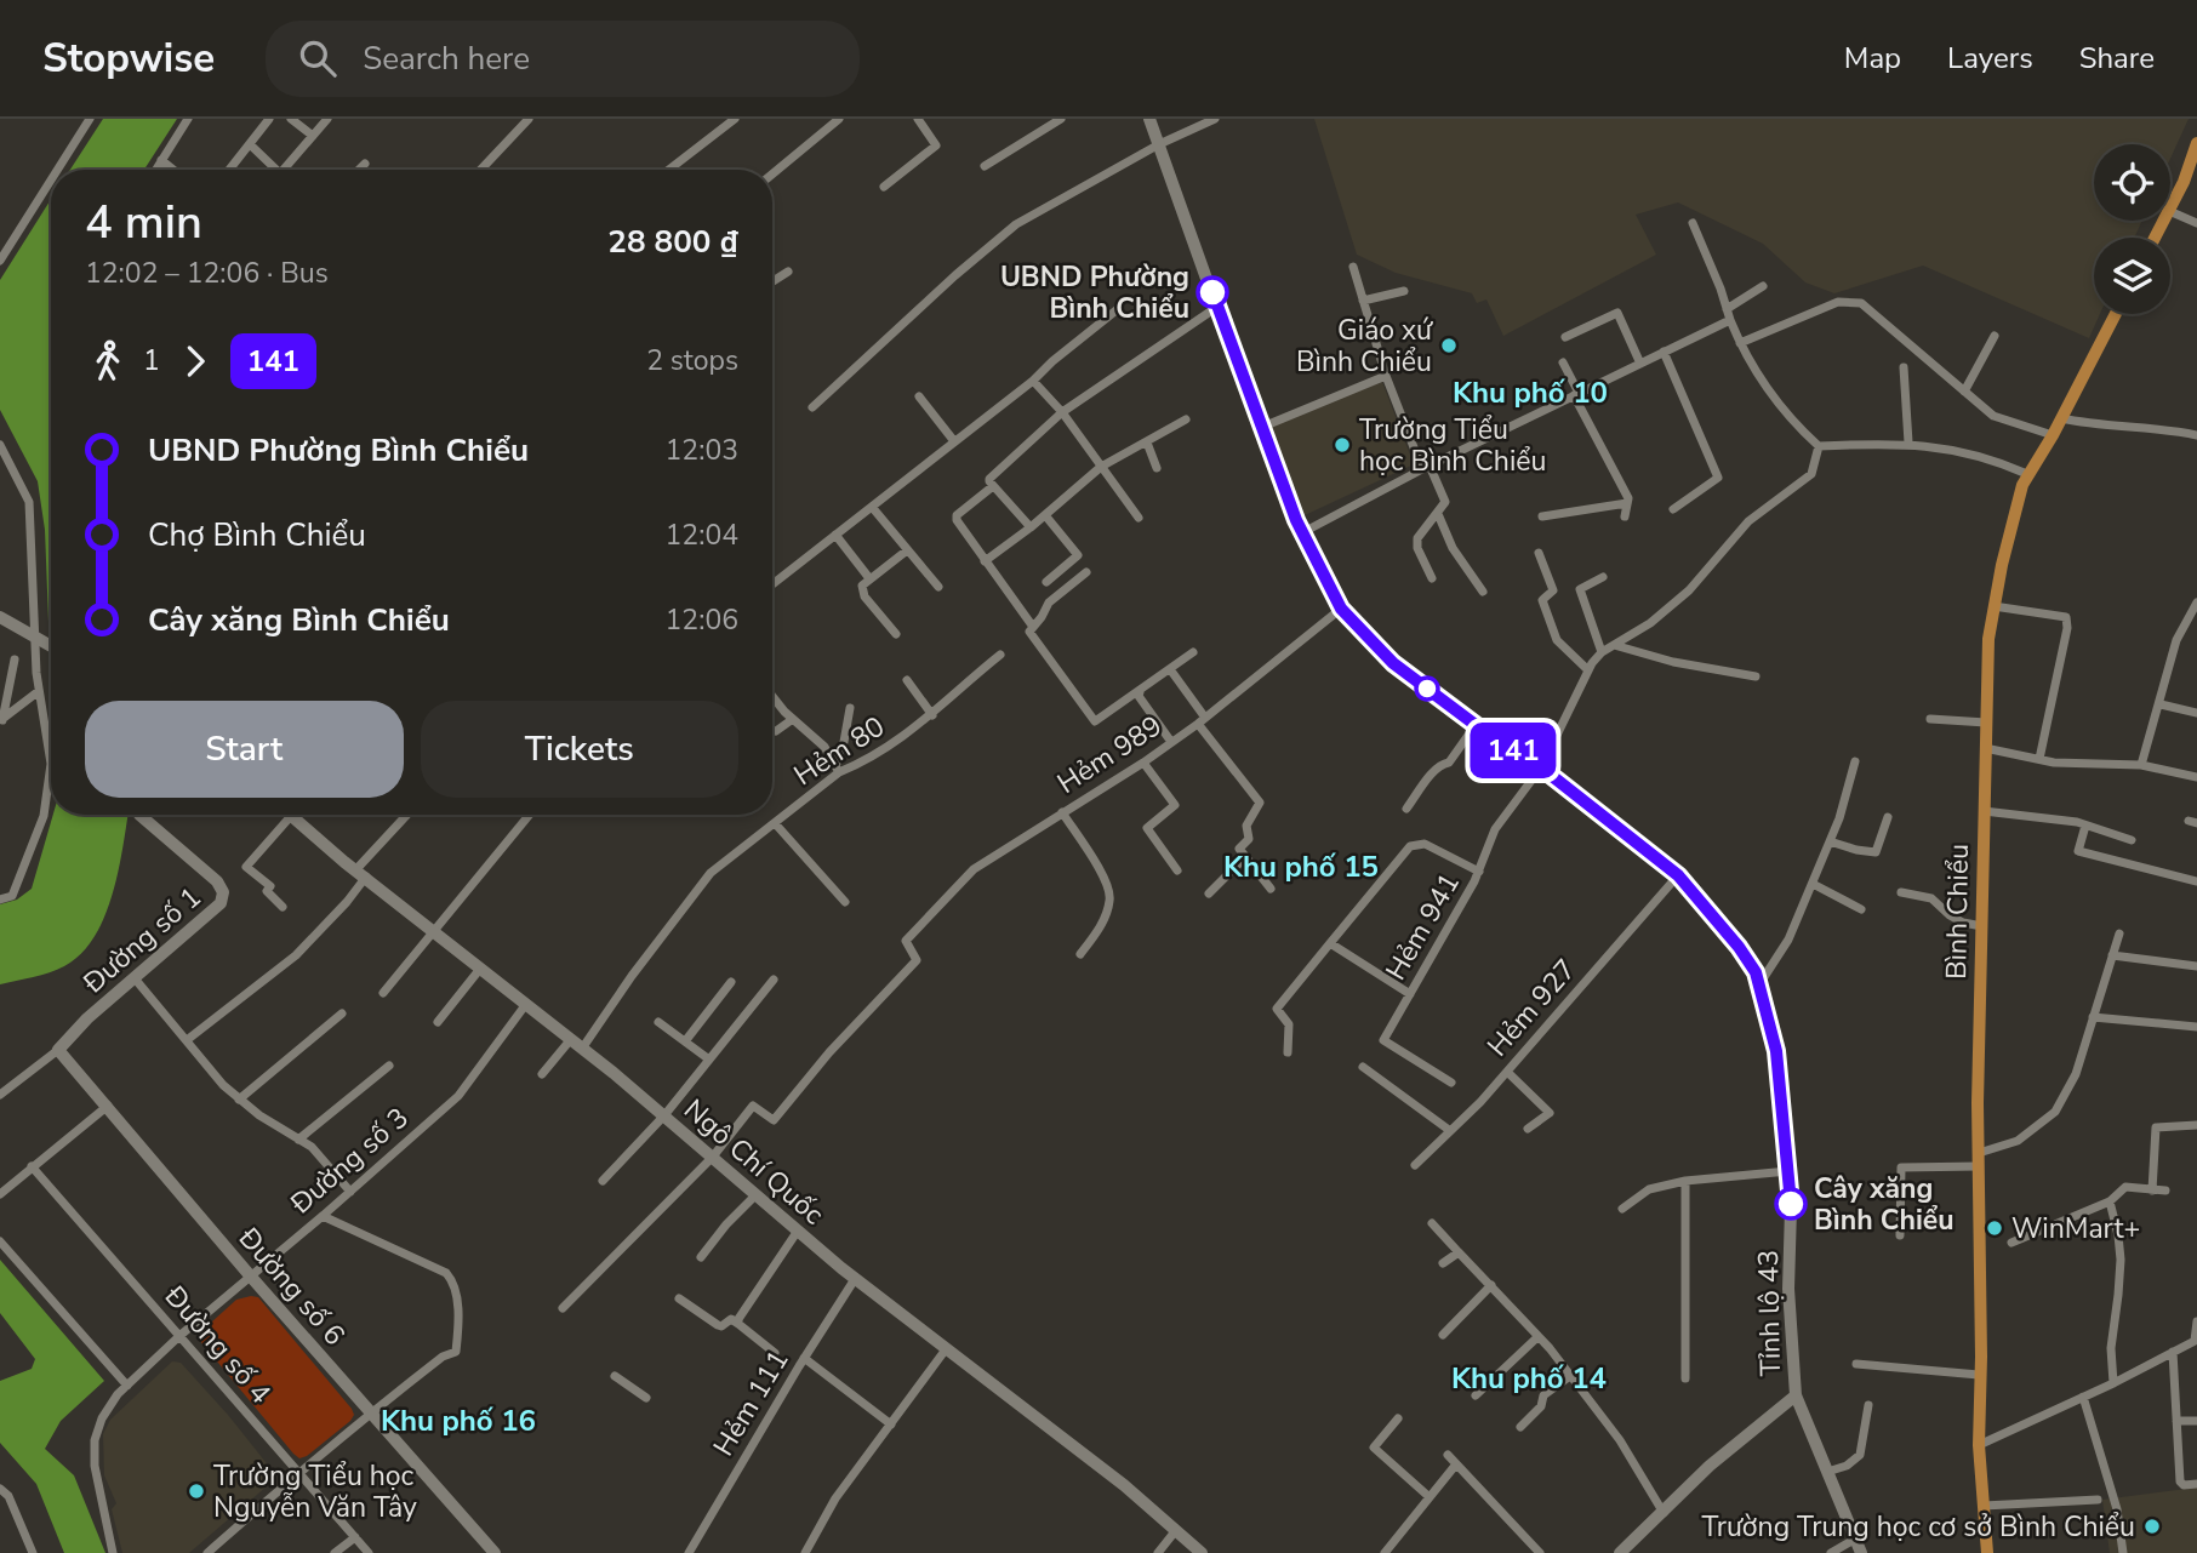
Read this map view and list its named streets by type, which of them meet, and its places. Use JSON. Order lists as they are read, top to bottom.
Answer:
{
  "streets": {
    "main road": [
      "Bình Chiểu",
      "Đường số 1",
      "Ngô Chí Quốc",
      "Đường số 6",
      "Tỉnh lộ 43"
    ],
    "street": [
      "Hẻm 80",
      "Hẻm 989",
      "Hẻm 941",
      "Hẻm 927",
      "Đường số 3",
      "Đường số 4",
      "Hẻm 111"
    ]
  },
  "crossings": [
    ["Hẻm 80", "Ngô Chí Quốc"],
    ["Hẻm 989", "Ngô Chí Quốc"],
    ["Hẻm 989", "Tỉnh lộ 43"],
    ["Hẻm 941", "Tỉnh lộ 43"],
    ["Đường số 1", "Đường số 6"],
    ["Hẻm 927", "Tỉnh lộ 43"],
    ["Đường số 3", "Ngô Chí Quốc"],
    ["Đường số 3", "Đường số 6"],
    ["Đường số 3", "Đường số 4"],
    ["Ngô Chí Quốc", "Hẻm 111"]
  ],
  "districts": [
    "Khu phố 10",
    "Khu phố 15",
    "Khu phố 14",
    "Khu phố 16"
  ],
  "places": [
    "UBND Phường Bình Chiểu",
    "Giáo xứ Bình Chiểu",
    "Trường Tiểu học Bình Chiểu",
    "Cây xăng Bình Chiểu",
    "WinMart+",
    "Trường Tiểu học Nguyễn Văn Tây",
    "Trường Trung học cơ sở Bình Chiểu"
  ],
  "lines": ["bus line 141"],
  "page": {
    "header": "Stopwise",
    "search": "Search here",
    "nav": ["Map", "Layers", "Share"],
    "on_map": "141",
    "heading": ["4 min", "12:02 – 12:06 · Bus", "28 800 ₫"],
    "legs": ["1", "141", "2 stops"],
    "list": [
      {
        "name": "UBND Phường Bình Chiểu",
        "value": "12:03"
      },
      {
        "name": "Chợ Bình Chiểu",
        "value": "12:04"
      },
      {
        "name": "Cây xăng Bình Chiểu",
        "value": "12:06"
      }
    ],
    "buttons": ["Start", "Tickets"]
  }
}
